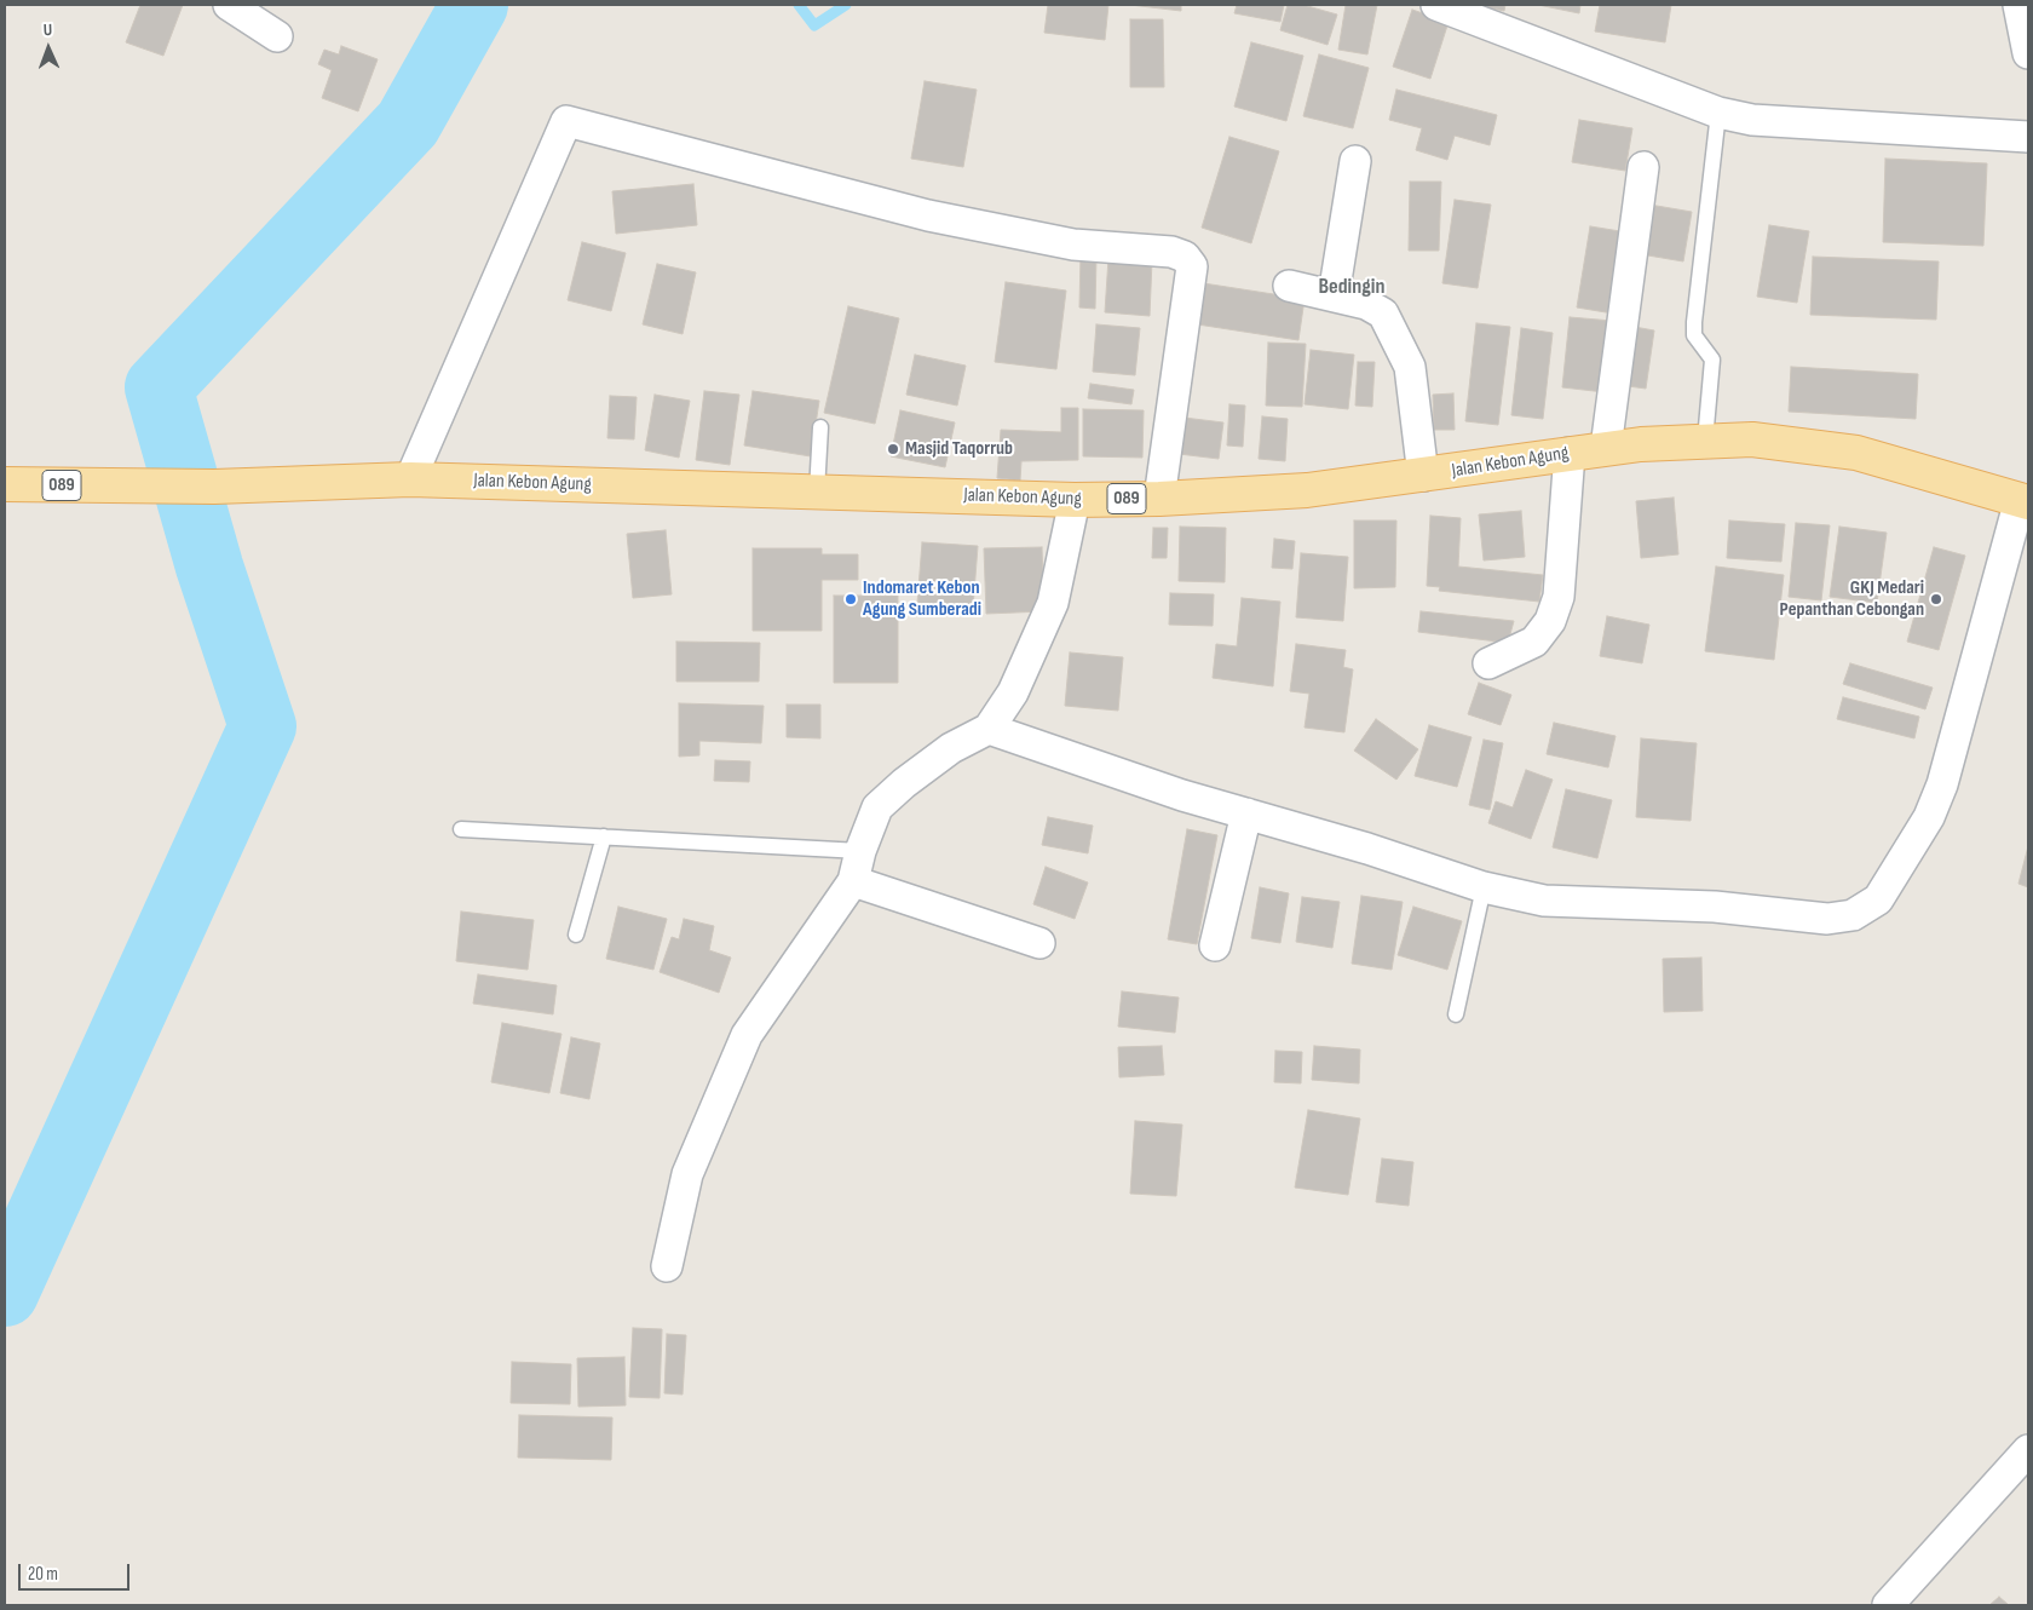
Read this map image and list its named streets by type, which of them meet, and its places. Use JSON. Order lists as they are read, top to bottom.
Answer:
{
  "streets": {
    "main road": ["Jalan Kebon Agung", "089"]
  },
  "districts": ["Bedingin"],
  "places": ["Masjid Taqorrub", "Indomaret Kebon Agung Sumberadi", "GKJ Medari Pepanthan Cebongan"],
  "scale_bar": "20 m",
  "north": "top"
}
